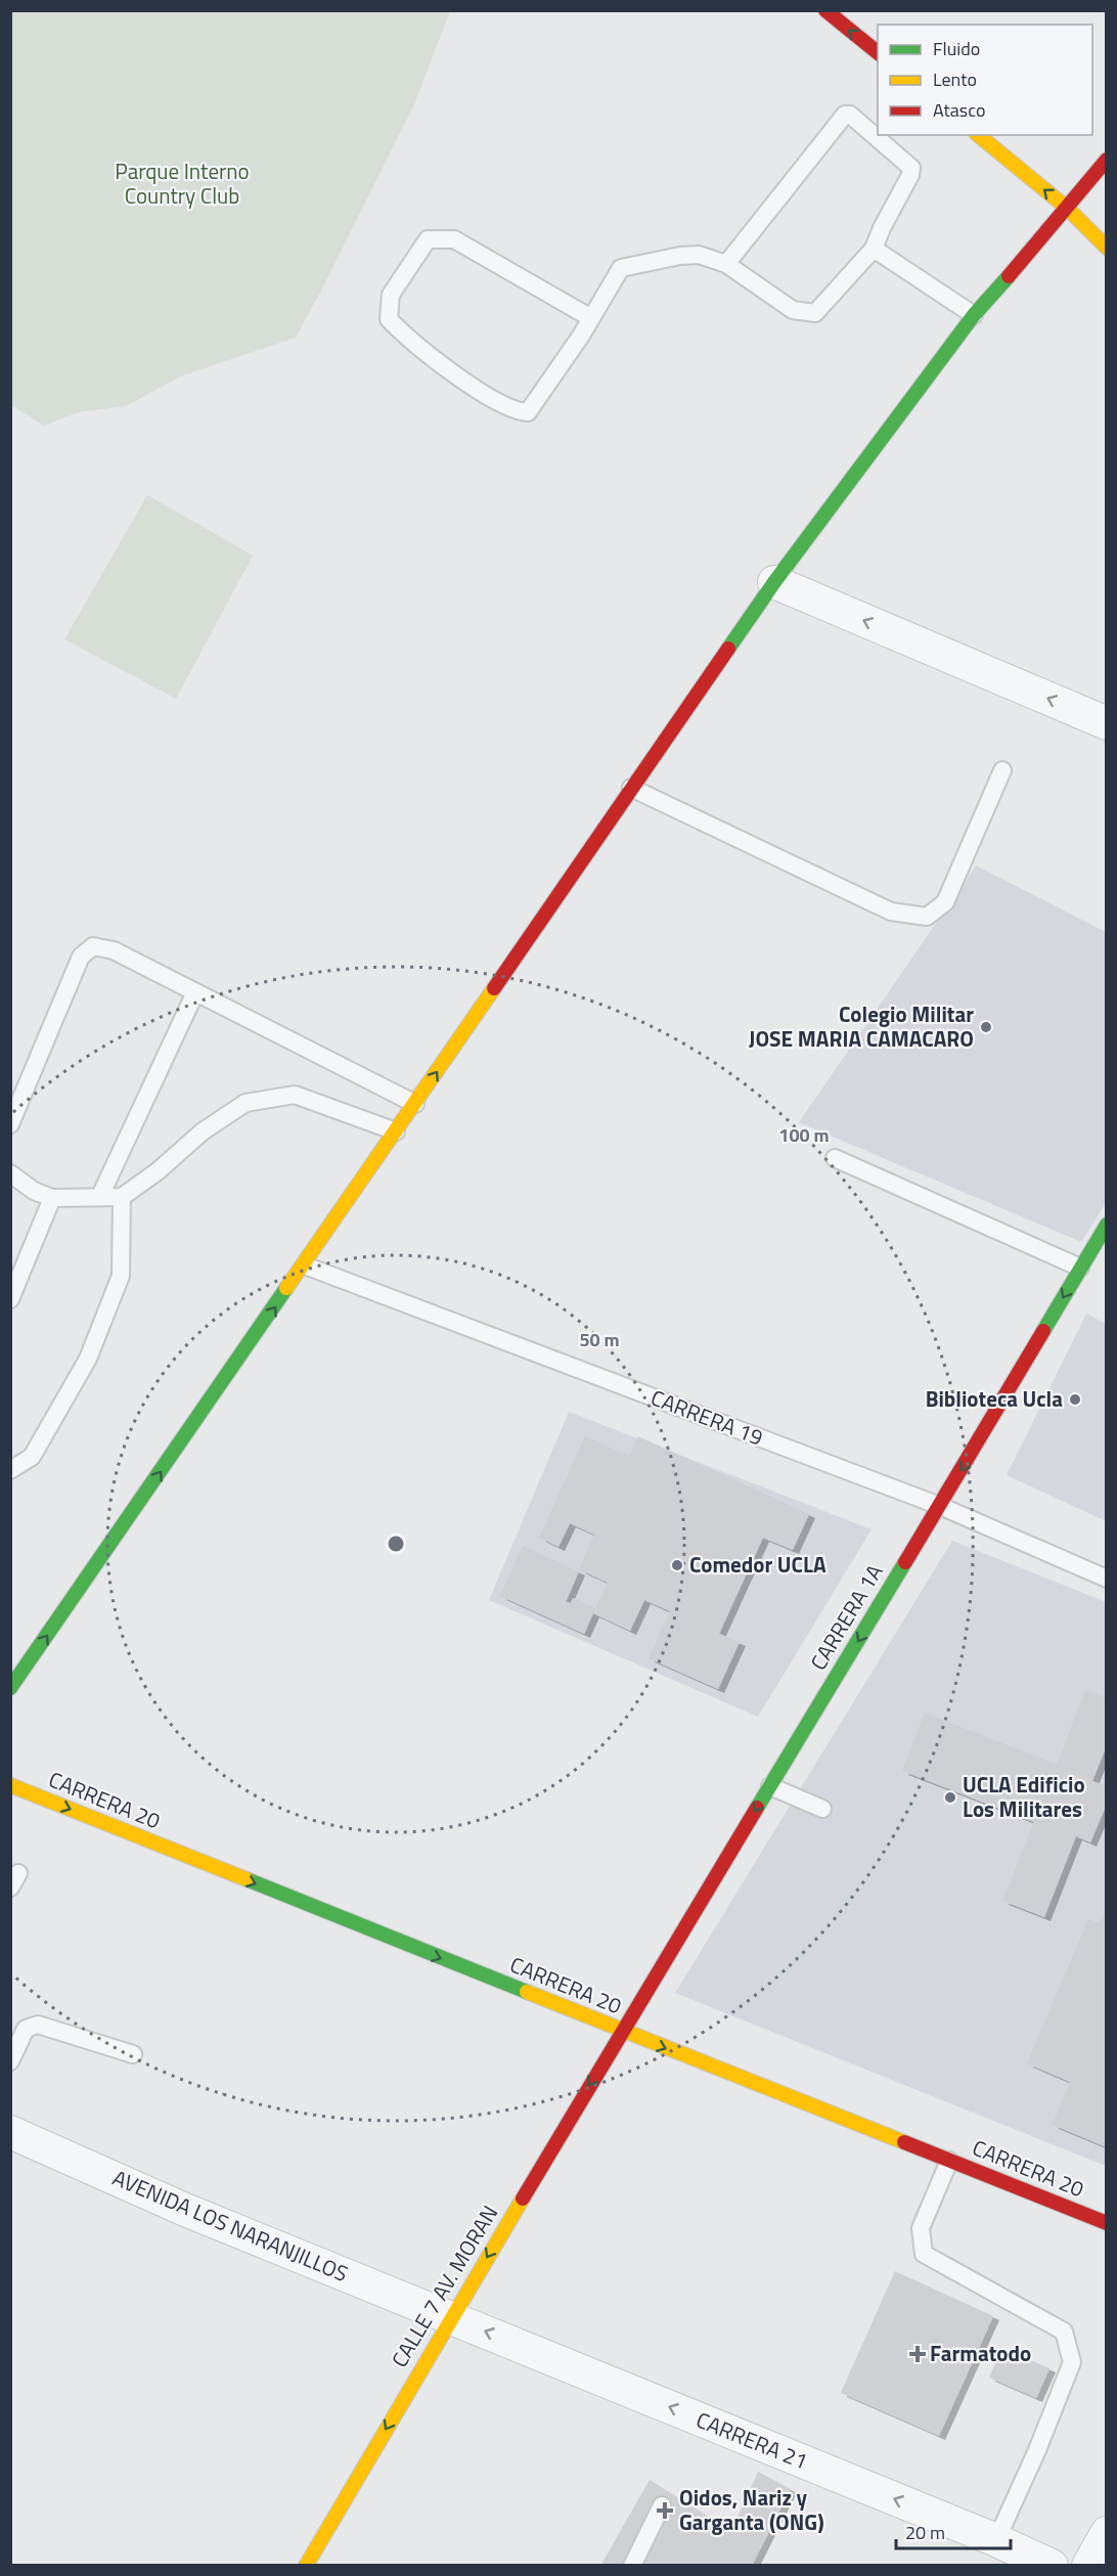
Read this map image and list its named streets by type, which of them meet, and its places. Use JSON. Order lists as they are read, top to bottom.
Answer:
{
  "streets": {
    "street": [
      "CARRERA 1A",
      "CARRERA 20",
      "AVENIDA LOS NARANJILLOS",
      "CALLE 7 AV. MORAN",
      "CARRERA 21"
    ],
    "lane": ["CARRERA 19"]
  },
  "crossings": [
    ["CARRERA 19", "CARRERA 1A"],
    ["CARRERA 1A", "CARRERA 20"],
    ["CARRERA 1A", "CALLE 7 AV. MORAN"],
    ["CARRERA 20", "CALLE 7 AV. MORAN"],
    ["AVENIDA LOS NARANJILLOS", "CALLE 7 AV. MORAN"],
    ["AVENIDA LOS NARANJILLOS", "CARRERA 21"],
    ["CALLE 7 AV. MORAN", "CARRERA 21"]
  ],
  "one_way": [
    "CARRERA 1A",
    "CARRERA 20",
    "CALLE 7 AV. MORAN",
    "CARRERA 21"
  ],
  "parks": ["Parque Interno Country Club"],
  "places": {
    "other": [
      "Colegio Militar JOSE MARIA CAMACARO",
      "Biblioteca Ucla",
      "Comedor UCLA",
      "UCLA Edificio Los Militares"
    ],
    "health": ["Farmatodo", "Oidos, Nariz y Garganta (ONG)"]
  },
  "legend": ["Fluido", "Lento", "Atasco"],
  "scale_bar": "20 m",
  "rings": ["100 m", "50 m"]
}
